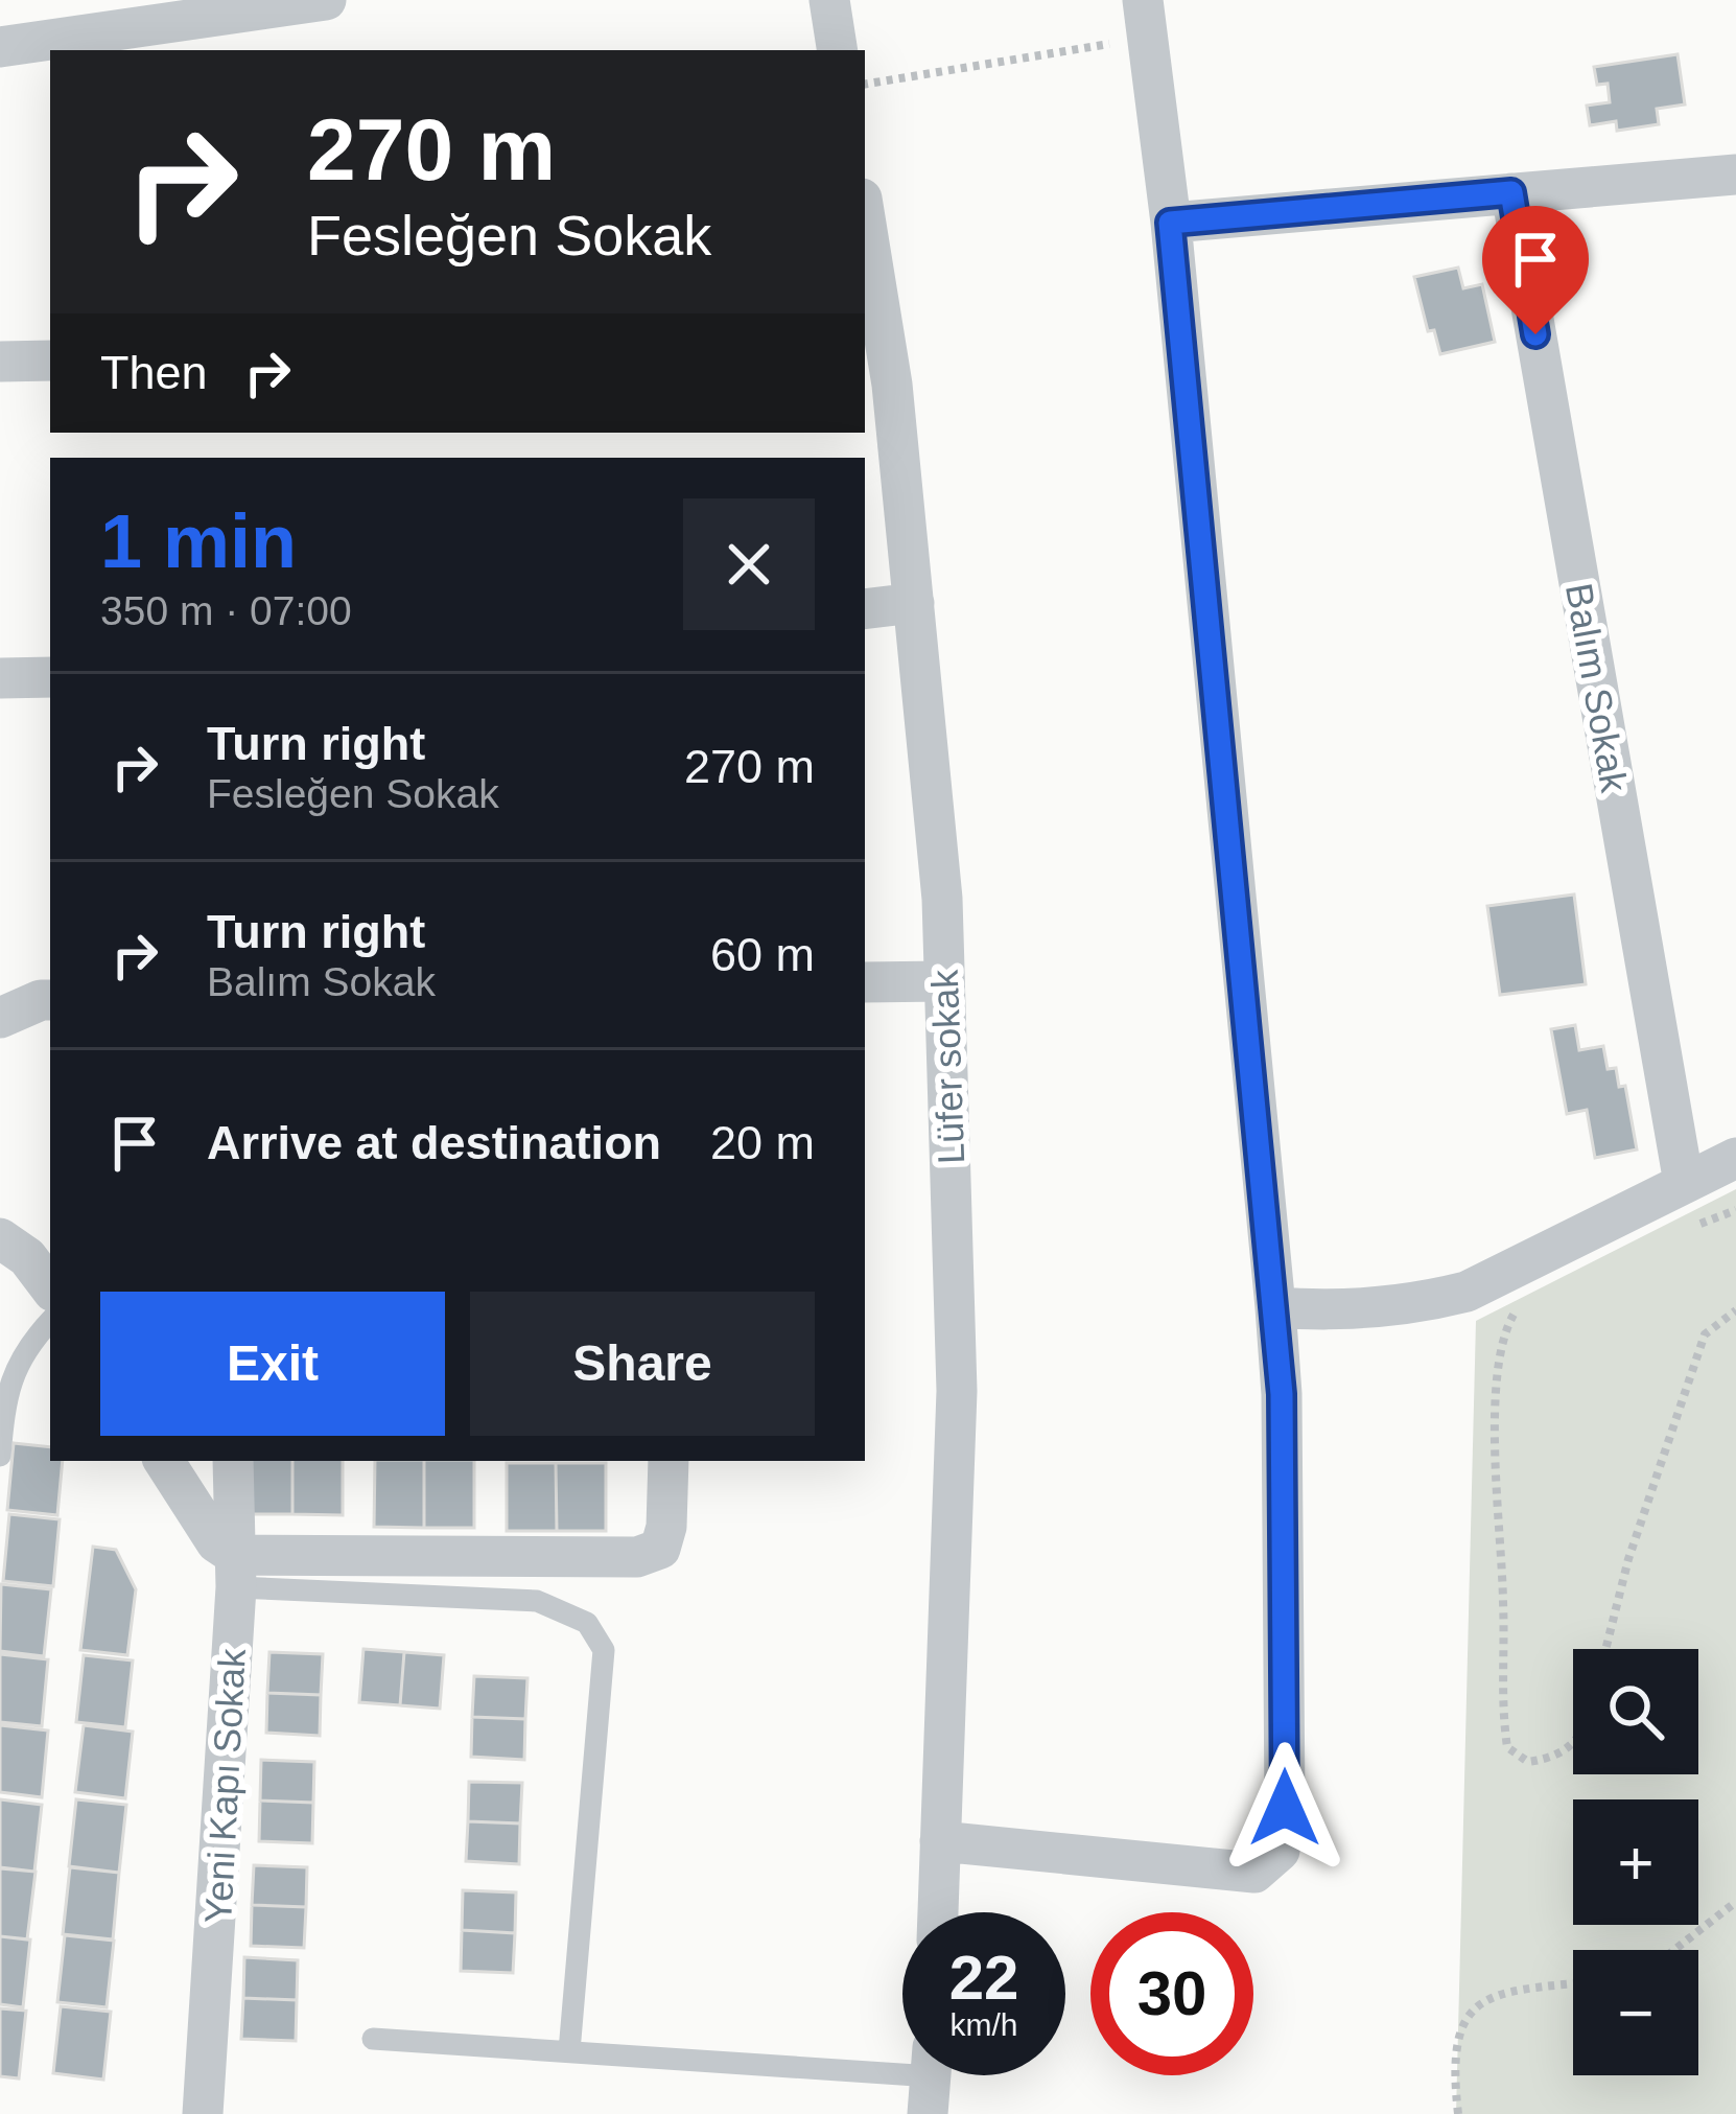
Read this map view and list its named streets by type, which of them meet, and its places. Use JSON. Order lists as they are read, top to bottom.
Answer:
{
  "streets": {
    "street": ["Balım Sokak", "Lüfer sokak", "Yeni Kapı Sokak"]
  },
  "page": {
    "turn": ["270 m", "Fesleğen Sokak"],
    "then": "Then",
    "heading": ["1 min", "350 m · 07:00"],
    "list": [
      {
        "name": "Turn right",
        "note": "Fesleğen Sokak",
        "value": "270 m"
      },
      {
        "name": "Turn right",
        "note": "Balım Sokak",
        "value": "60 m"
      },
      {
        "name": "Arrive at destination",
        "value": "20 m"
      }
    ],
    "buttons": ["Exit", "Share"],
    "map_buttons": ["+", "−"],
    "speed": "22 km/h",
    "limit": "30"
  }
}
